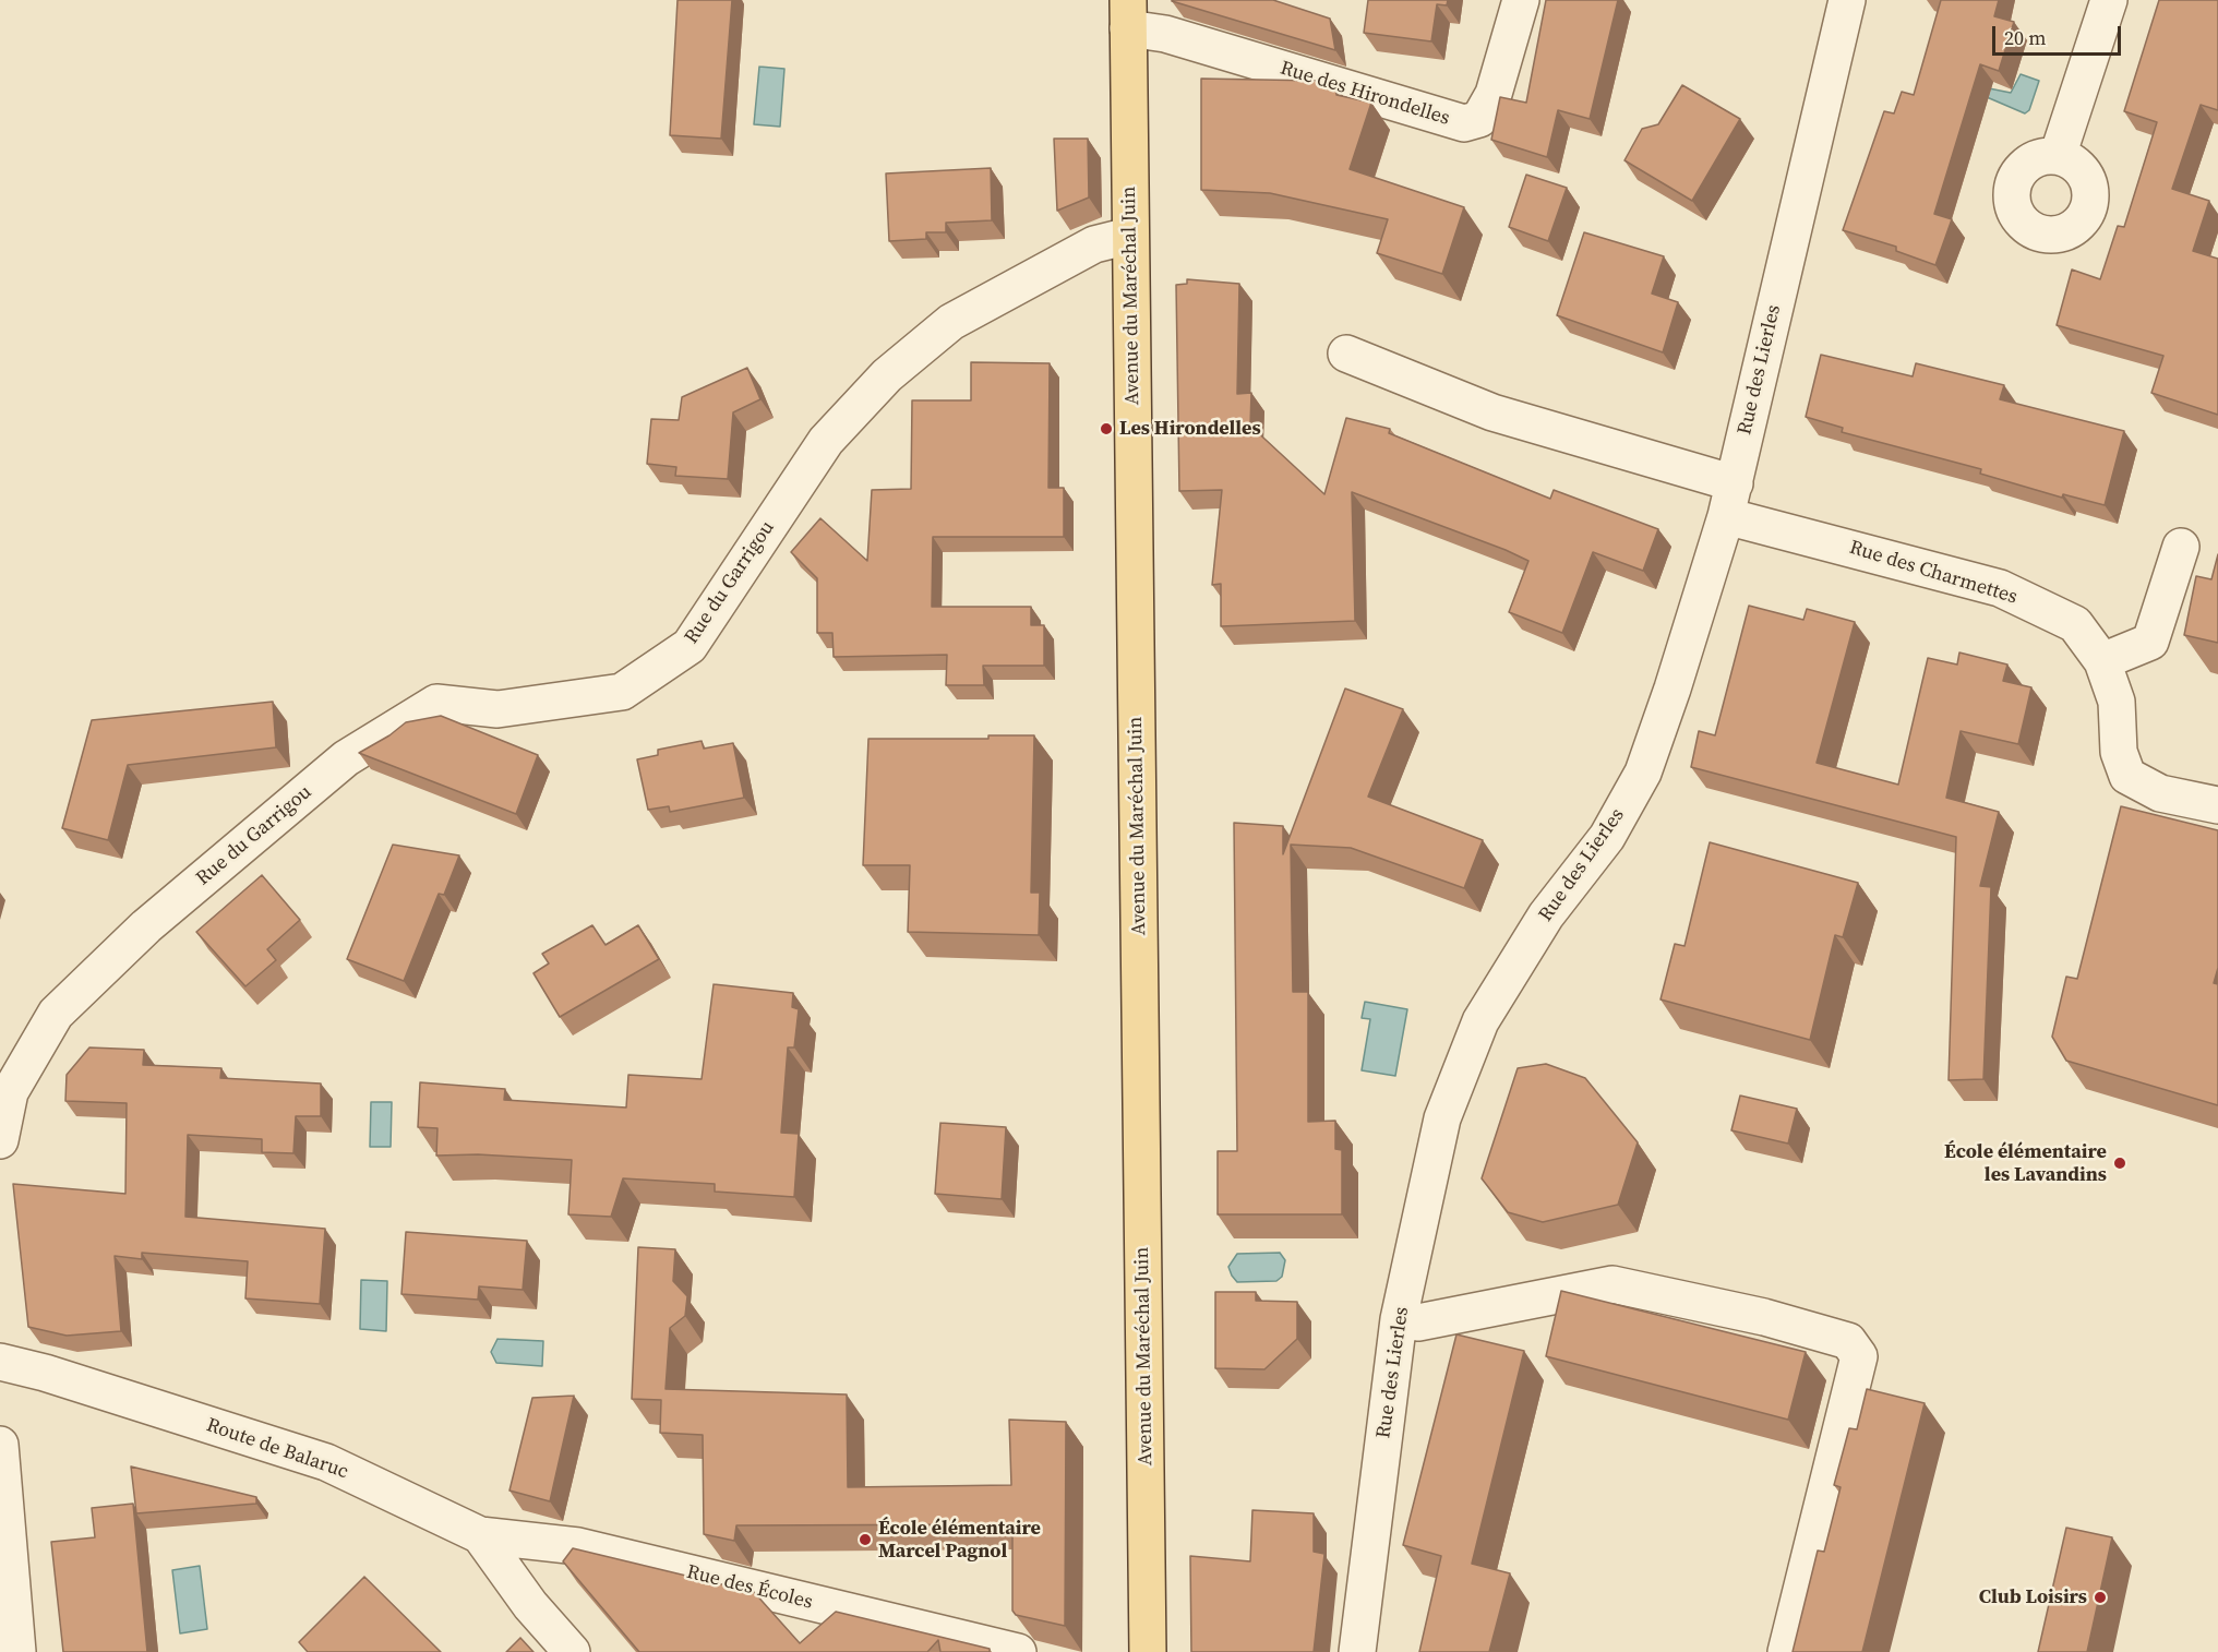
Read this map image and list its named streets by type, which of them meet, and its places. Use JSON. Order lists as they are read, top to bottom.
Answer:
{
  "streets": {
    "main road": ["Avenue du Maréchal Juin"],
    "street": [
      "Rue des Hirondelles",
      "Rue des Lierles",
      "Rue des Charmettes",
      "Rue du Garrigou",
      "Route de Balaruc",
      "Rue des Écoles"
    ]
  },
  "crossings": [
    ["Rue des Hirondelles", "Avenue du Maréchal Juin"],
    ["Avenue du Maréchal Juin", "Rue du Garrigou"],
    ["Rue des Lierles", "Rue des Charmettes"],
    ["Route de Balaruc", "Rue des Écoles"]
  ],
  "places": [
    "Les Hirondelles",
    "École élémentaire les Lavandins",
    "École élémentaire Marcel Pagnol",
    "Club Loisirs"
  ],
  "scale_bar": "20 m"
}
